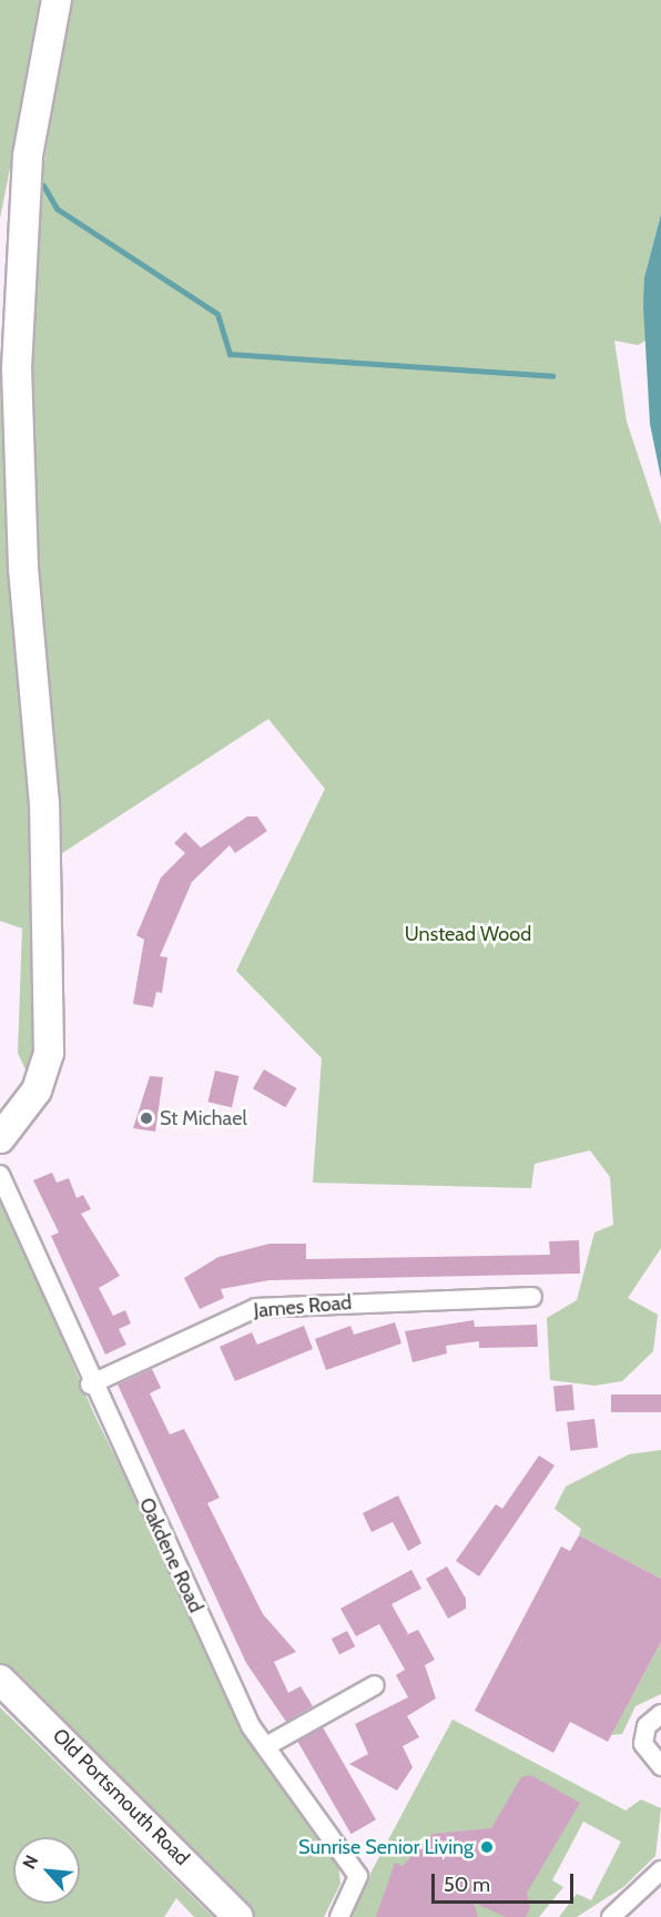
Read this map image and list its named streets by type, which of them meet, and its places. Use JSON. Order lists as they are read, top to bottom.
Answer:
{
  "streets": {
    "main road": ["Old Portsmouth Road"],
    "street": ["James Road", "Oakdene Road"]
  },
  "crossings": [
    ["James Road", "Oakdene Road"]
  ],
  "parks": ["Unstead Wood"],
  "places": ["St Michael", "Sunrise Senior Living"],
  "scale_bar": "50 m",
  "north": "top left"
}
